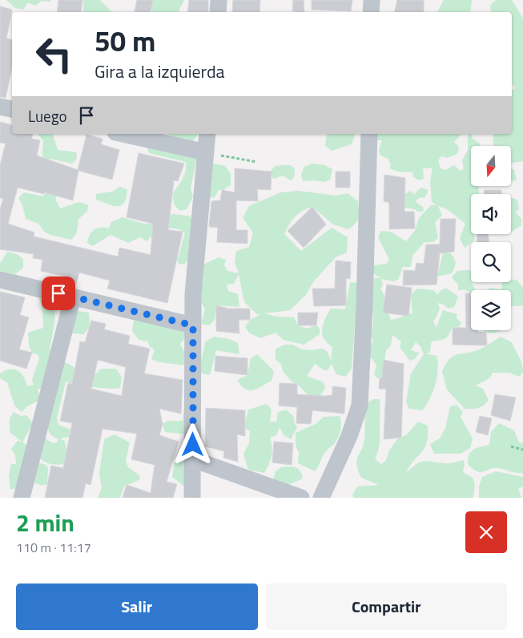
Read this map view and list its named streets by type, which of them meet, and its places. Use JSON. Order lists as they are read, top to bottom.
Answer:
{
  "north": "bottom",
  "page": {
    "turn": ["50 m", "Gira a la izquierda"],
    "then": "Luego",
    "heading": ["2 min", "110 m · 11:17"],
    "buttons": ["Salir", "Compartir"]
  }
}
